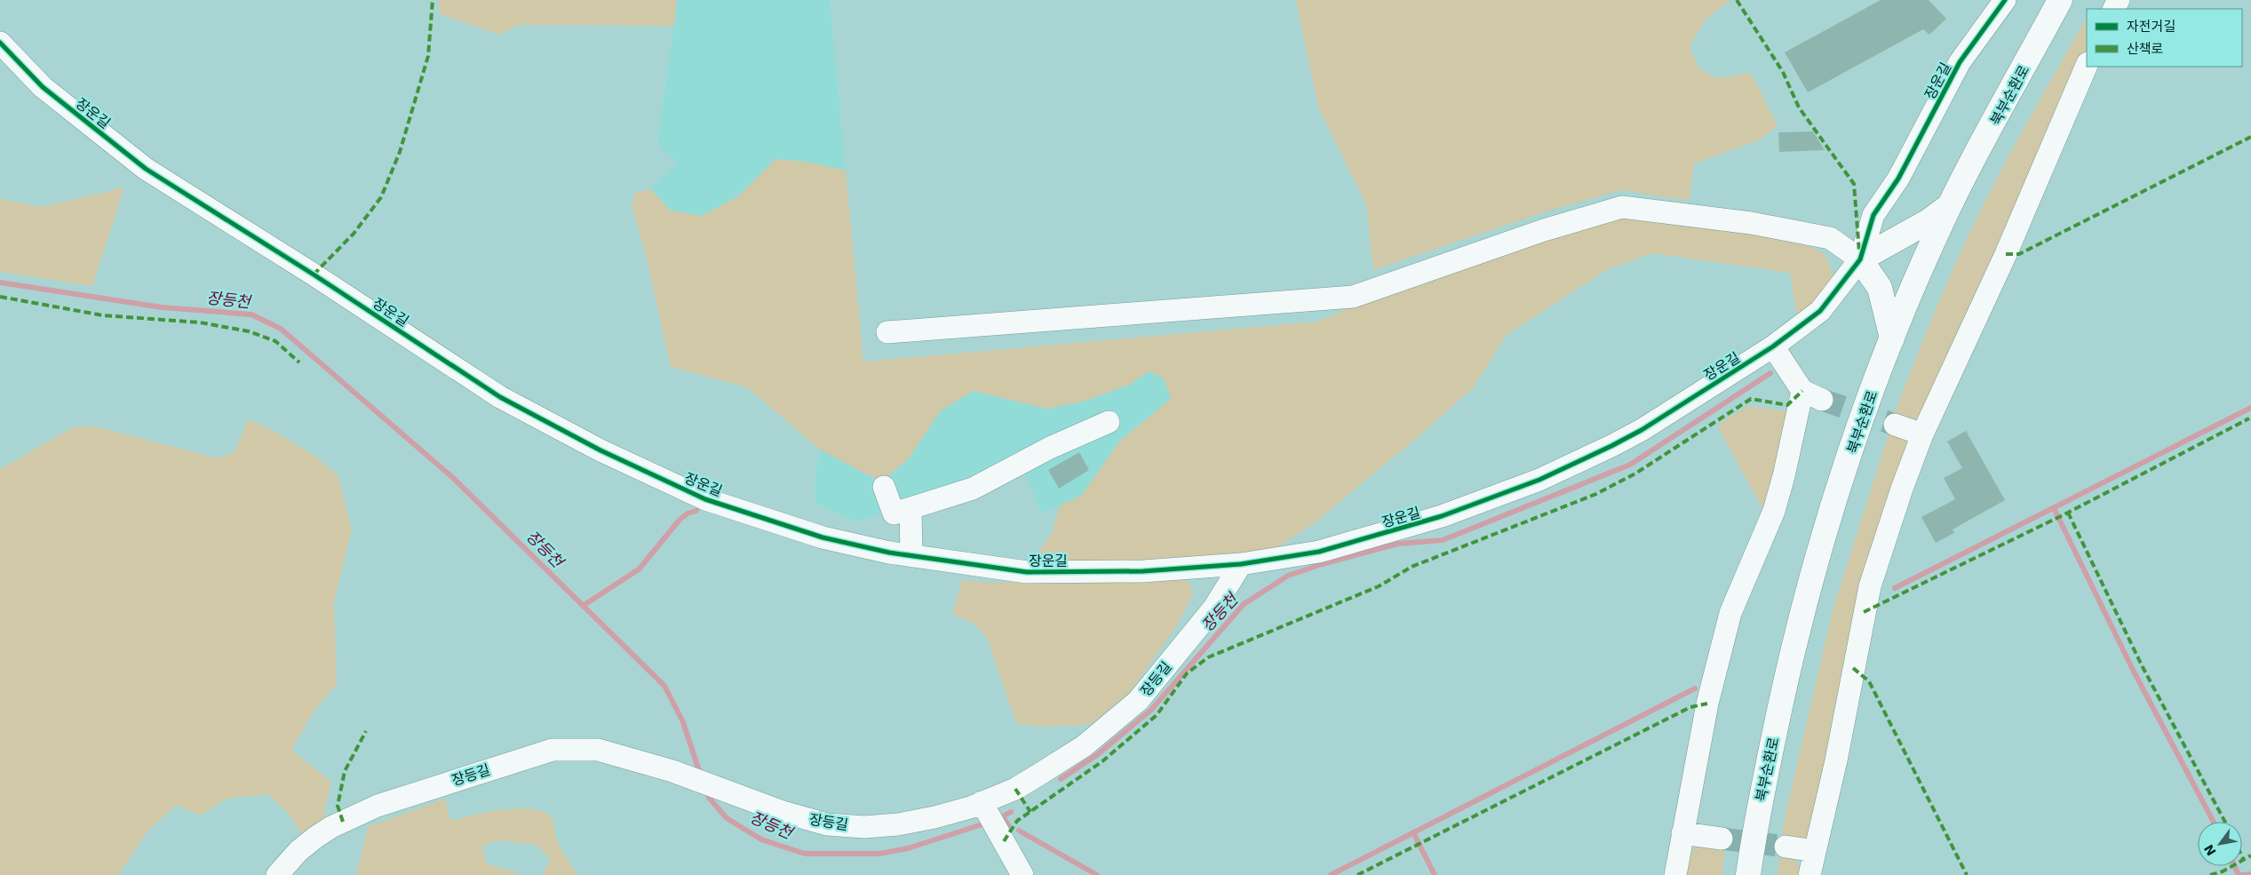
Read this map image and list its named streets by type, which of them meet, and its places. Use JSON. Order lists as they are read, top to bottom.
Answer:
{
  "streets": {
    "main road": ["북부순환로"],
    "street": ["장운길", "장등길"]
  },
  "crossings": [
    ["장운길", "장등길"]
  ],
  "water": ["장등천"],
  "legend": ["자전거길", "산책로"],
  "north": "bottom left"
}
